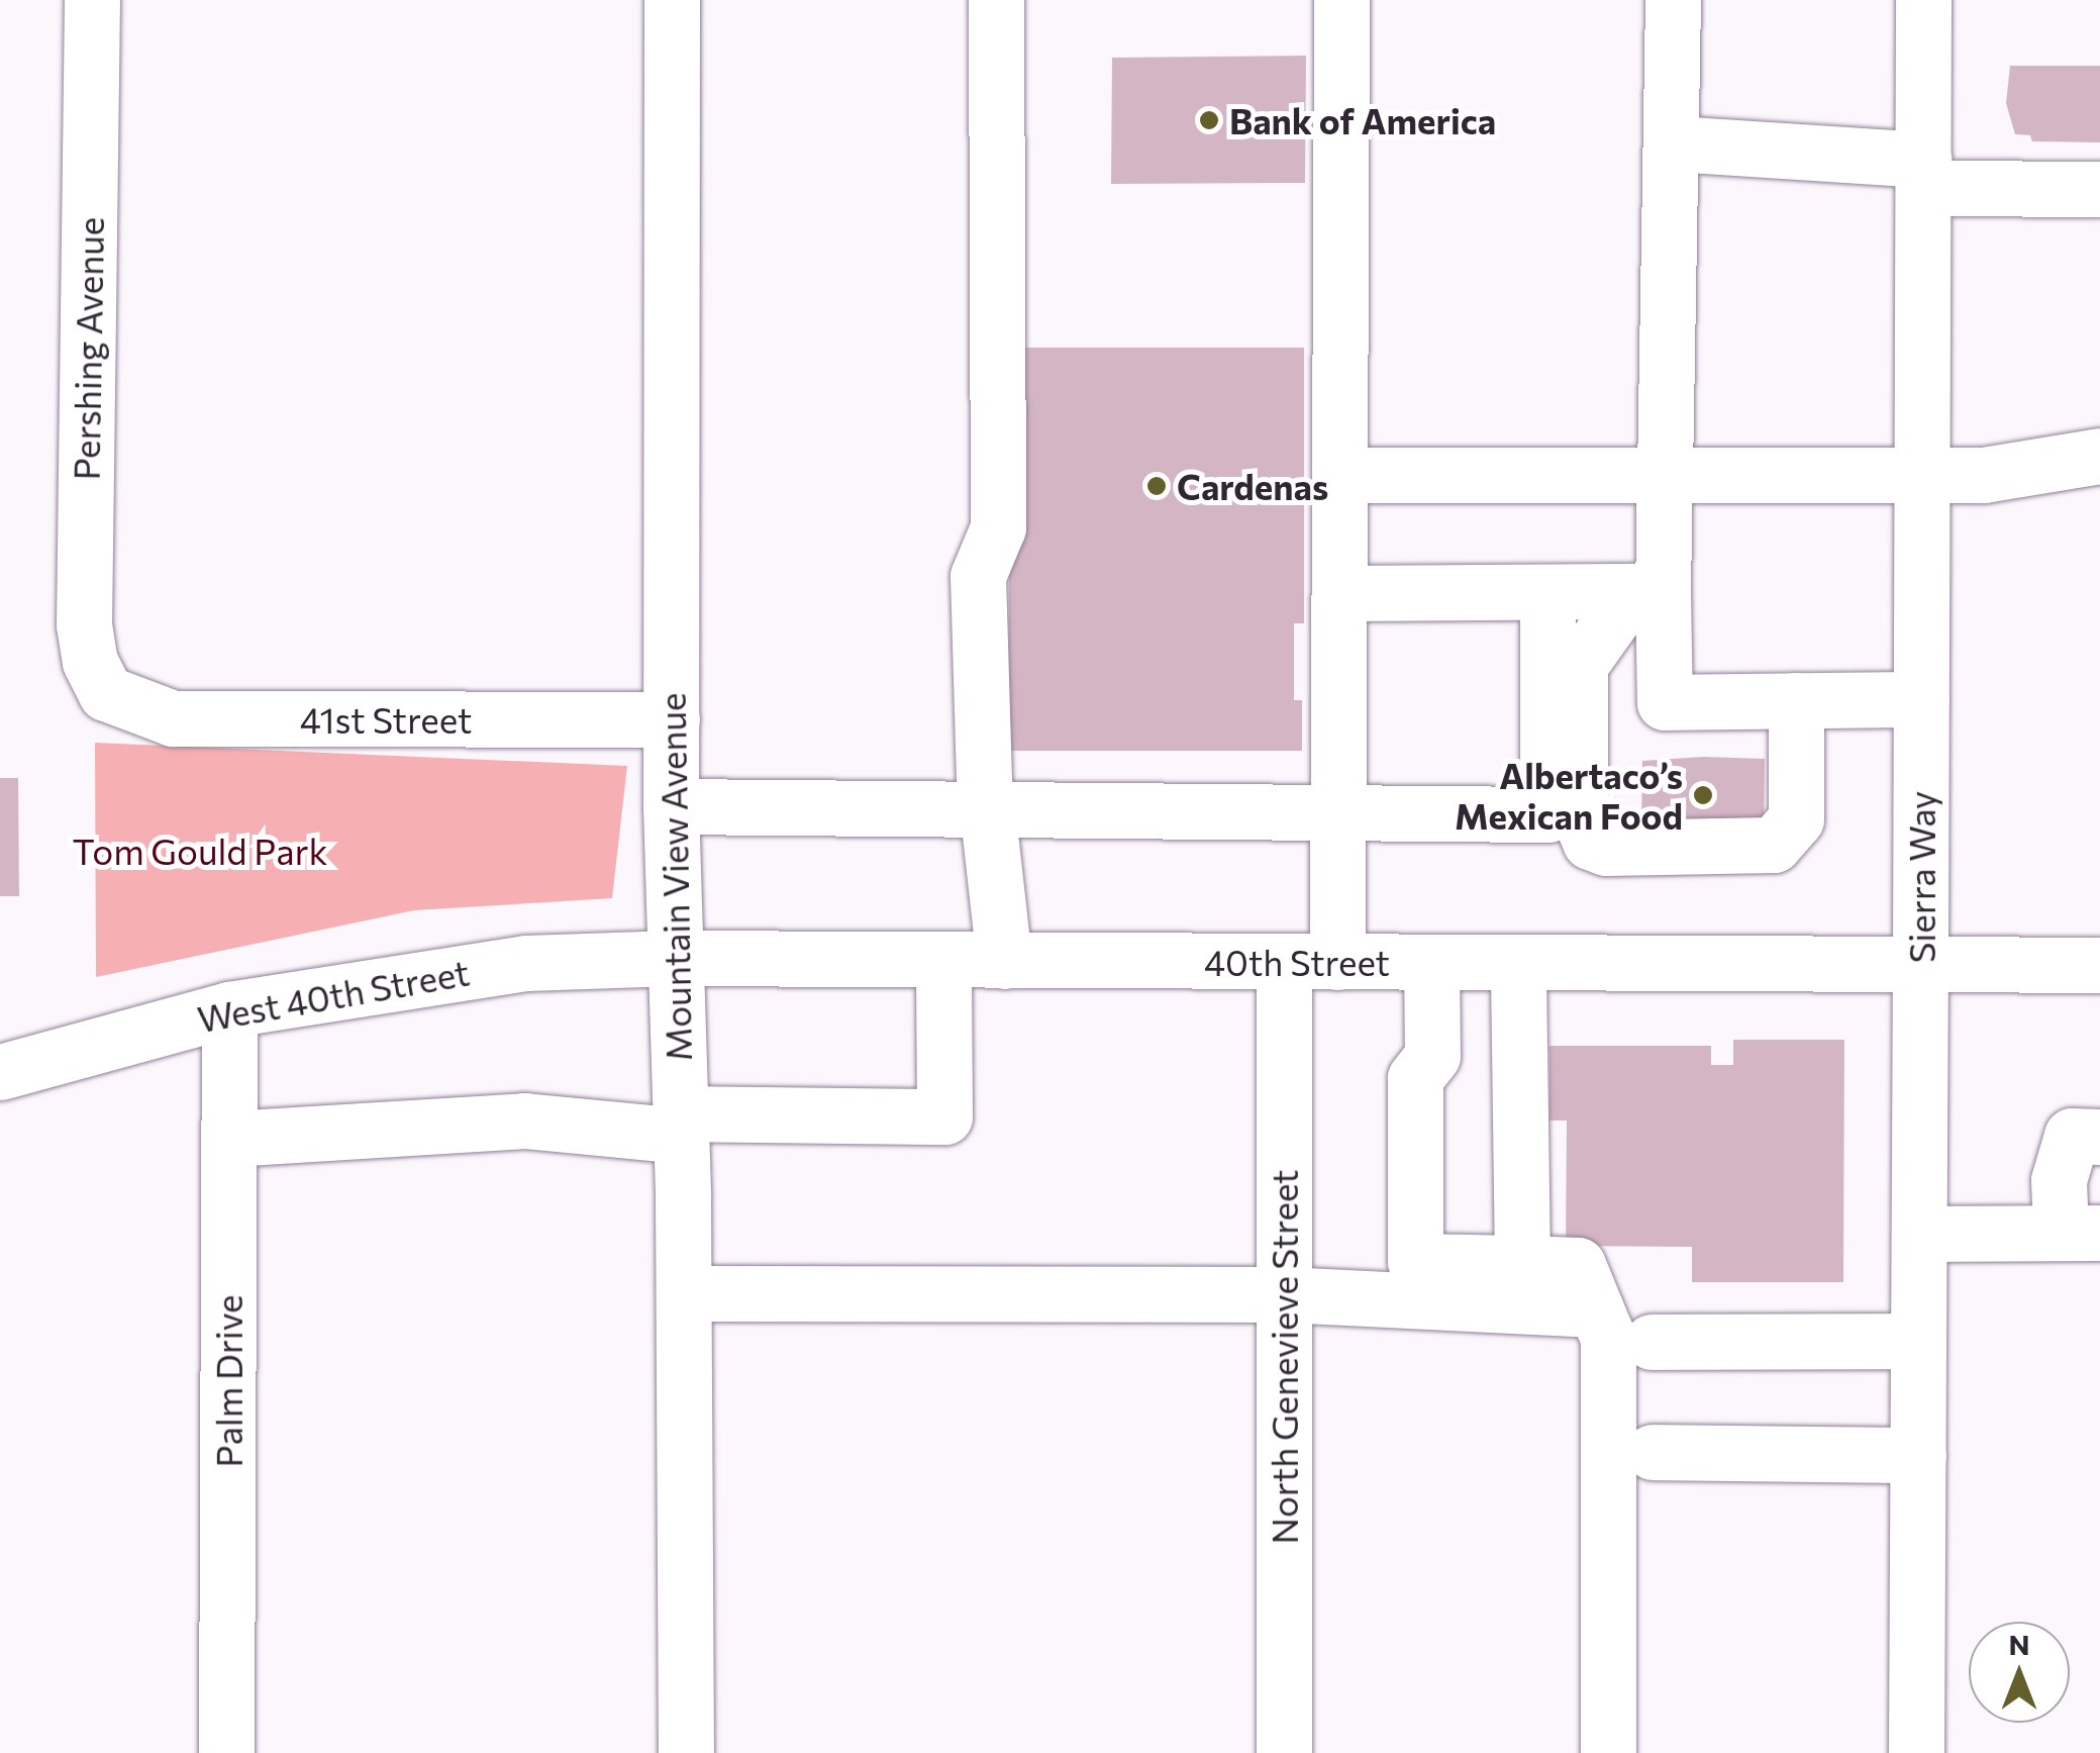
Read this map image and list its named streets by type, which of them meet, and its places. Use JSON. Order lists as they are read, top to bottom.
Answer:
{
  "streets": {
    "street": [
      "Pershing Avenue",
      "41st Street",
      "Mountain View Avenue",
      "Sierra Way",
      "40th Street",
      "West 40th Street",
      "North Genevieve Street",
      "Palm Drive"
    ]
  },
  "crossings": [
    ["Pershing Avenue", "41st Street"],
    ["41st Street", "Mountain View Avenue"],
    ["Mountain View Avenue", "40th Street"],
    ["Mountain View Avenue", "West 40th Street"],
    ["Sierra Way", "40th Street"],
    ["40th Street", "West 40th Street"],
    ["40th Street", "North Genevieve Street"],
    ["West 40th Street", "Palm Drive"]
  ],
  "parks": ["Tom Gould Park"],
  "places": ["Bank of America", "Cardenas", "Albertaco’s Mexican Food"],
  "north": "top"
}
